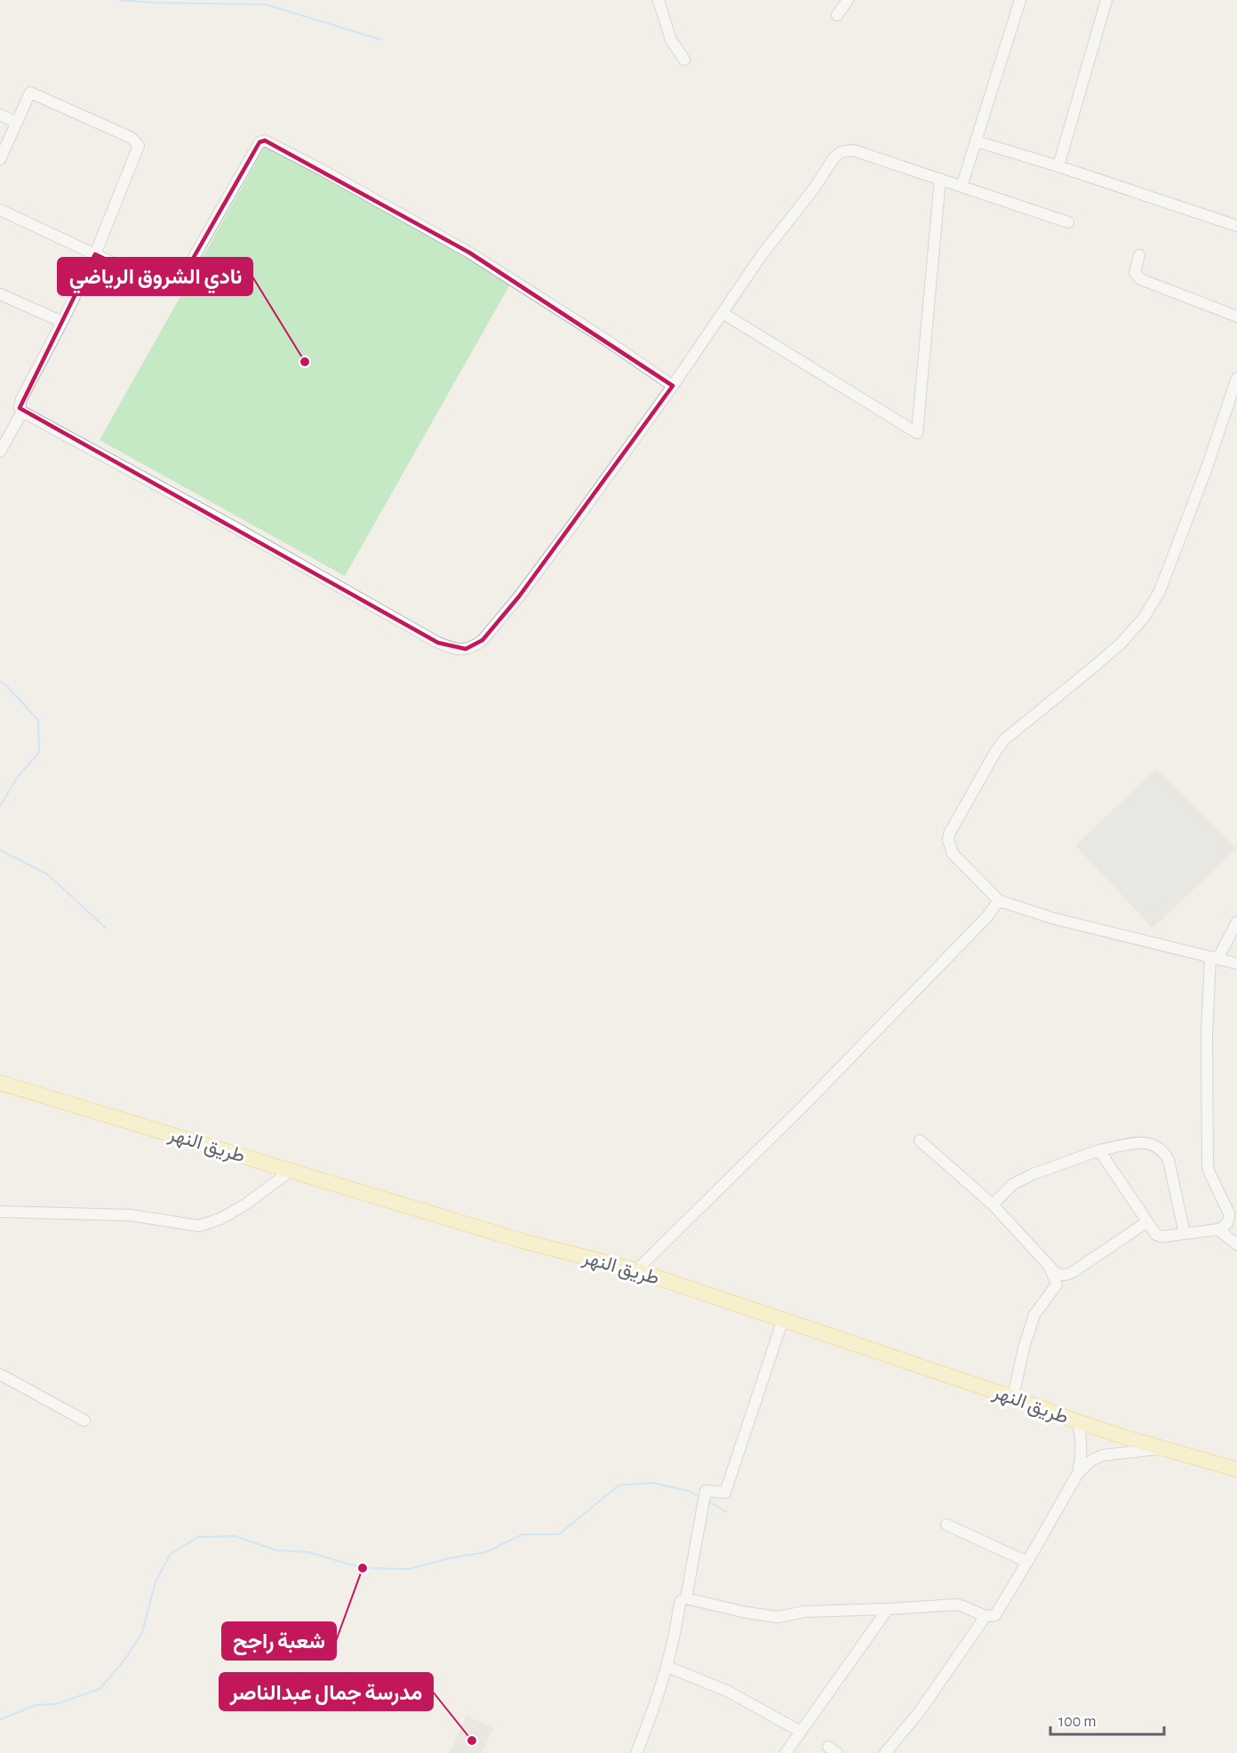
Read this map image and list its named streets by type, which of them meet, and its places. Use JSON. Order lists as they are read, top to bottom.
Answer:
{
  "streets": {
    "main road": ["طريق النهر"]
  },
  "places": ["نادي الشروق الرياضي", "شعبة راجح", "مدرسة جمال عبدالناصر"],
  "scale_bar": "100 m"
}
